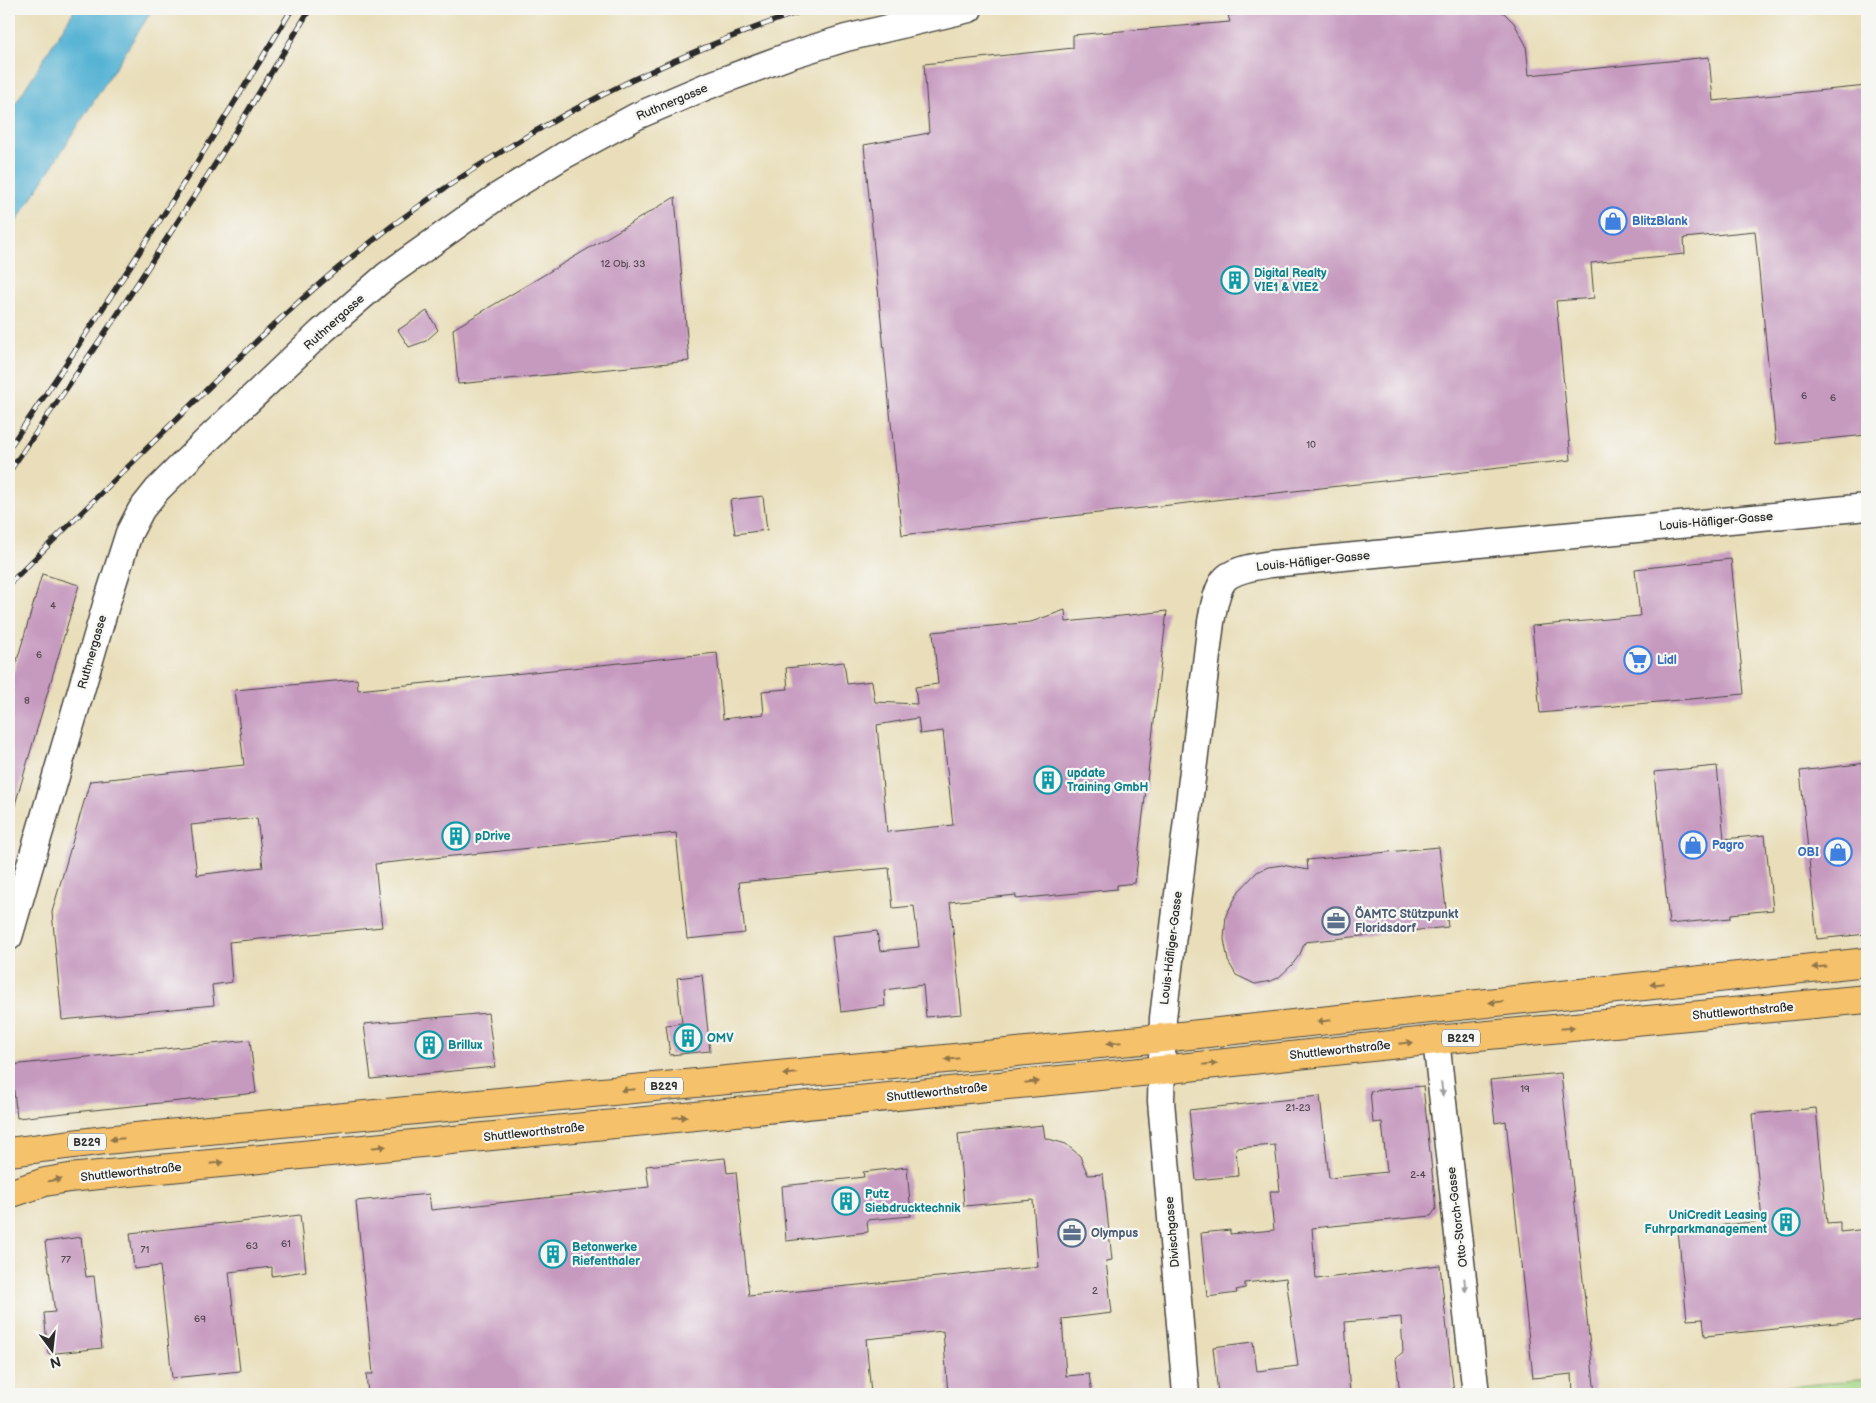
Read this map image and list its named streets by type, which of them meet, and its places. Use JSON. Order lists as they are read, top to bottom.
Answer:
{
  "streets": {
    "main road": ["Shuttleworthstraße", "B229"],
    "street": [
      "Ruthnergasse",
      "Louis-Häfliger-Gasse",
      "Otto-Storch-Gasse",
      "Divischgasse"
    ]
  },
  "crossings": [
    ["Louis-Häfliger-Gasse", "Shuttleworthstraße"],
    ["Louis-Häfliger-Gasse", "B229"],
    ["Louis-Häfliger-Gasse", "Divischgasse"],
    ["Shuttleworthstraße", "Otto-Storch-Gasse"],
    ["Shuttleworthstraße", "Divischgasse"]
  ],
  "one_way": ["Otto-Storch-Gasse"],
  "places": {
    "shop": ["BlitzBlank", "Pagro", "OBI"],
    "building": [
      "Digital Realty VIE1 & VIE2",
      "update Training GmbH",
      "pDrive",
      "OMV",
      "Brillux",
      "Putz Siebdrucktechnik",
      "UniCredit Leasing Fuhrparkmanagement",
      "Betonwerke Riefenthaler"
    ],
    "supermarket": ["Lidl"],
    "office": ["ÖAMTC Stützpunkt Floridsdorf", "Olympus"]
  },
  "house_numbers": [
    "12 Obj. 33",
    "6",
    "6",
    "10",
    "4",
    "6",
    "8",
    "19",
    "21-23",
    "2-4",
    "61",
    "63",
    "71",
    "77",
    "2",
    "69"
  ],
  "north": "bottom"
}
